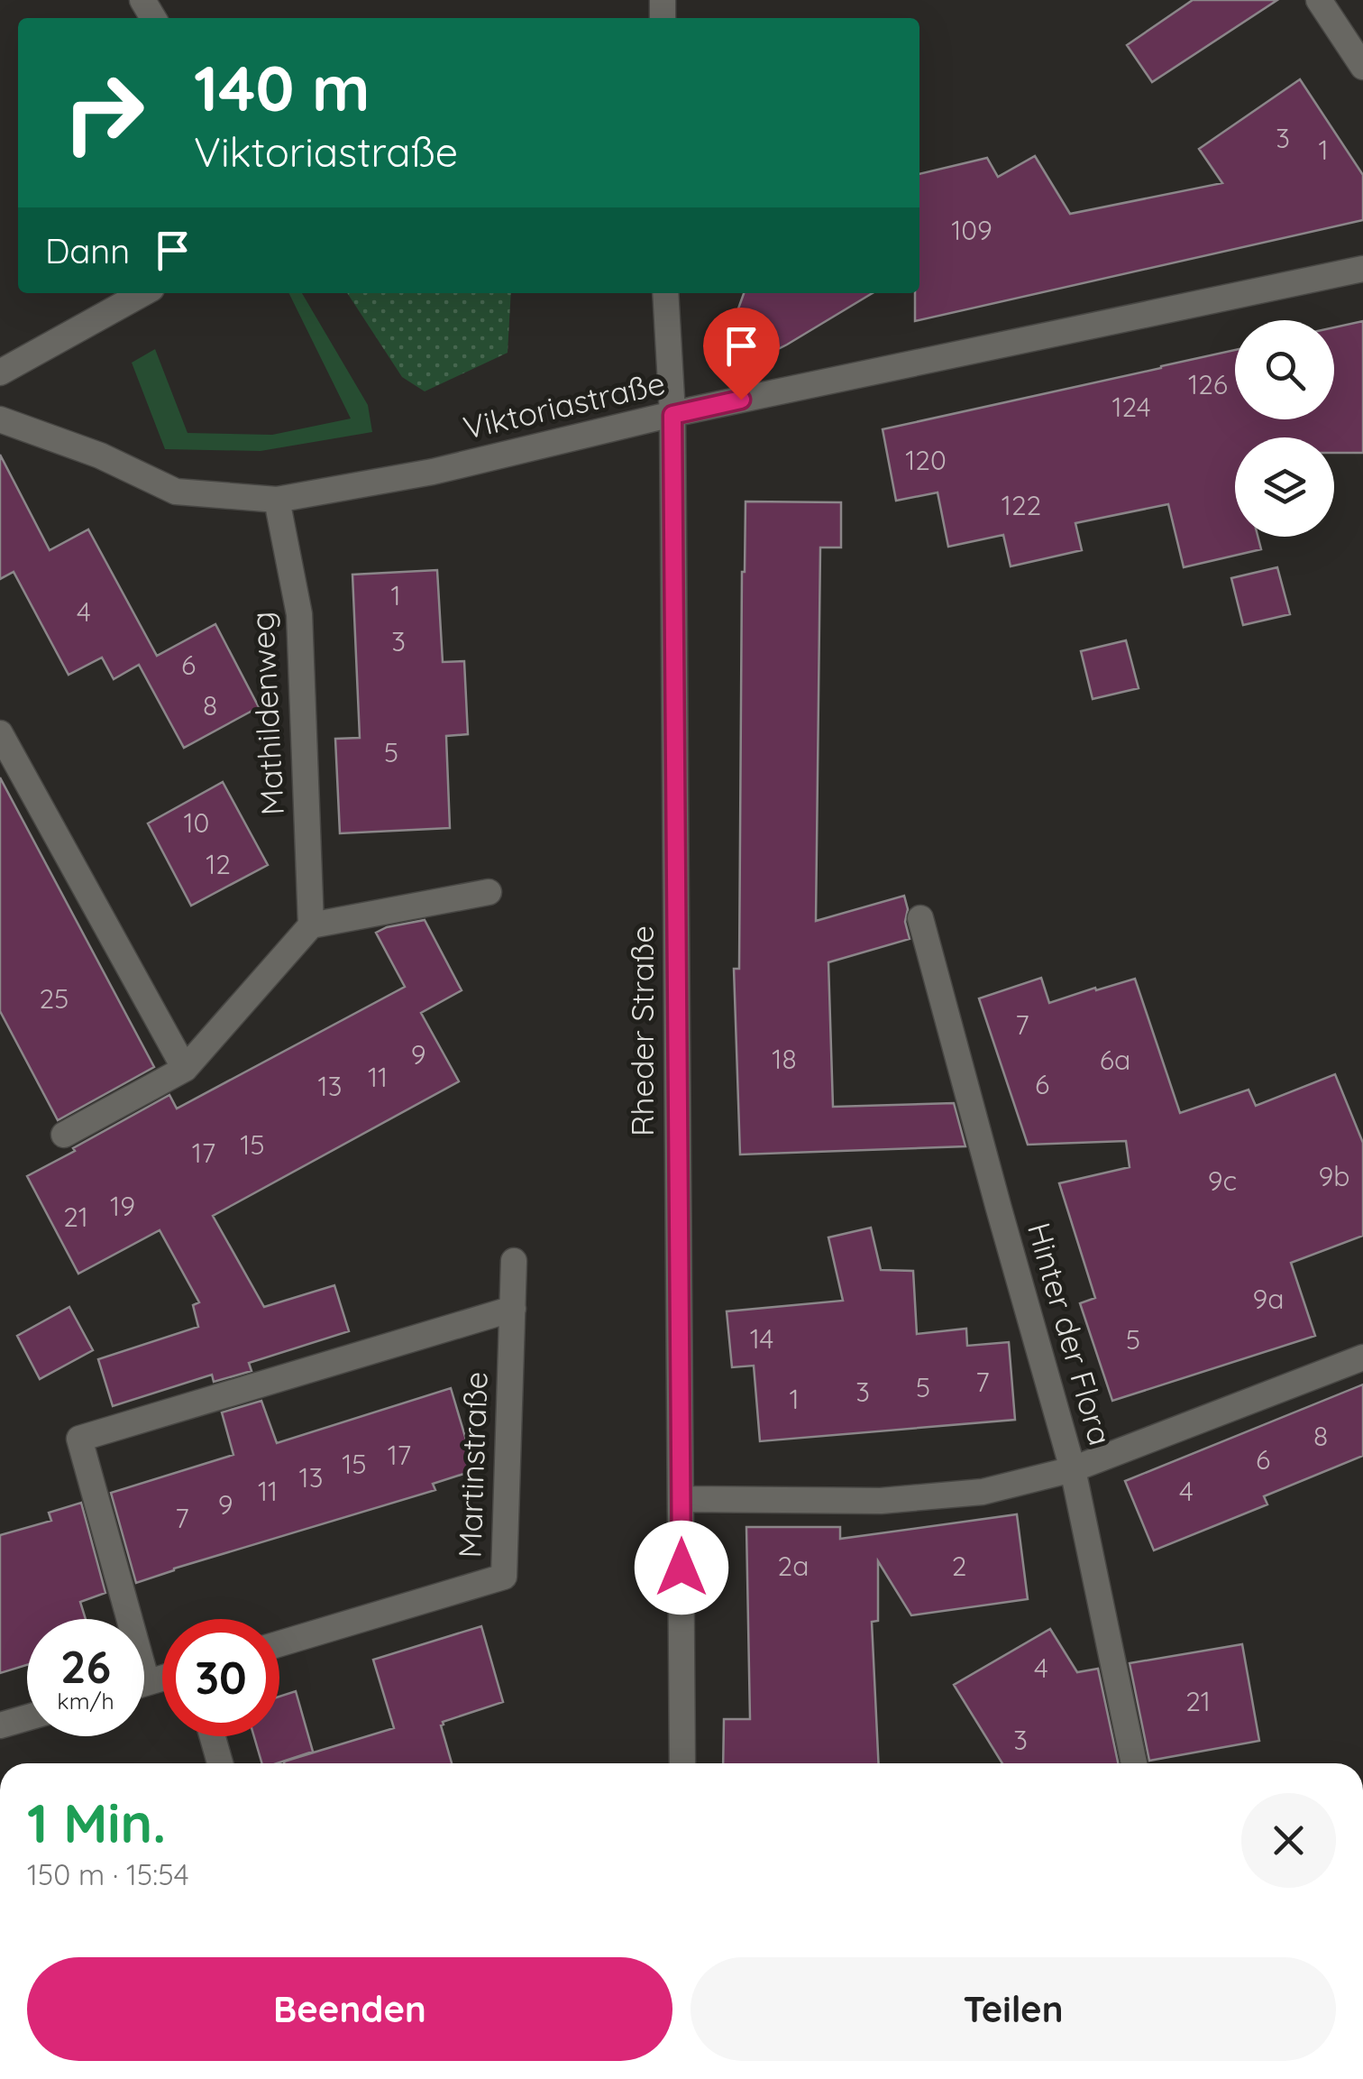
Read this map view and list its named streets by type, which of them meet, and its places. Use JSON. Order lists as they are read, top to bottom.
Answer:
{
  "streets": {
    "street": [
      "Viktoriastraße",
      "Mathildenweg",
      "Rheder Straße",
      "Hinter der Flora",
      "Martinstraße"
    ]
  },
  "crossings": [
    ["Viktoriastraße", "Mathildenweg"],
    ["Viktoriastraße", "Rheder Straße"]
  ],
  "house_numbers": [
    "3",
    "1",
    "109",
    "126",
    "124",
    "120",
    "122",
    "1",
    "4",
    "3",
    "6",
    "8",
    "5",
    "10",
    "12",
    "25",
    "7",
    "9",
    "18",
    "6a",
    "11",
    "6",
    "13",
    "15",
    "17",
    "9b",
    "9c",
    "19",
    "21",
    "9a",
    "14",
    "5",
    "7",
    "5",
    "3",
    "1",
    "8",
    "17",
    "6",
    "15",
    "13",
    "11",
    "4",
    "9",
    "7",
    "2a",
    "2",
    "4",
    "21",
    "3"
  ],
  "page": {
    "turn": ["140 m", "Viktoriastraße"],
    "then": "Dann",
    "speed": "26 km/h",
    "limit": "30",
    "heading": ["1 Min.", "150 m · 15:54"],
    "buttons": ["Beenden", "Teilen"]
  }
}
